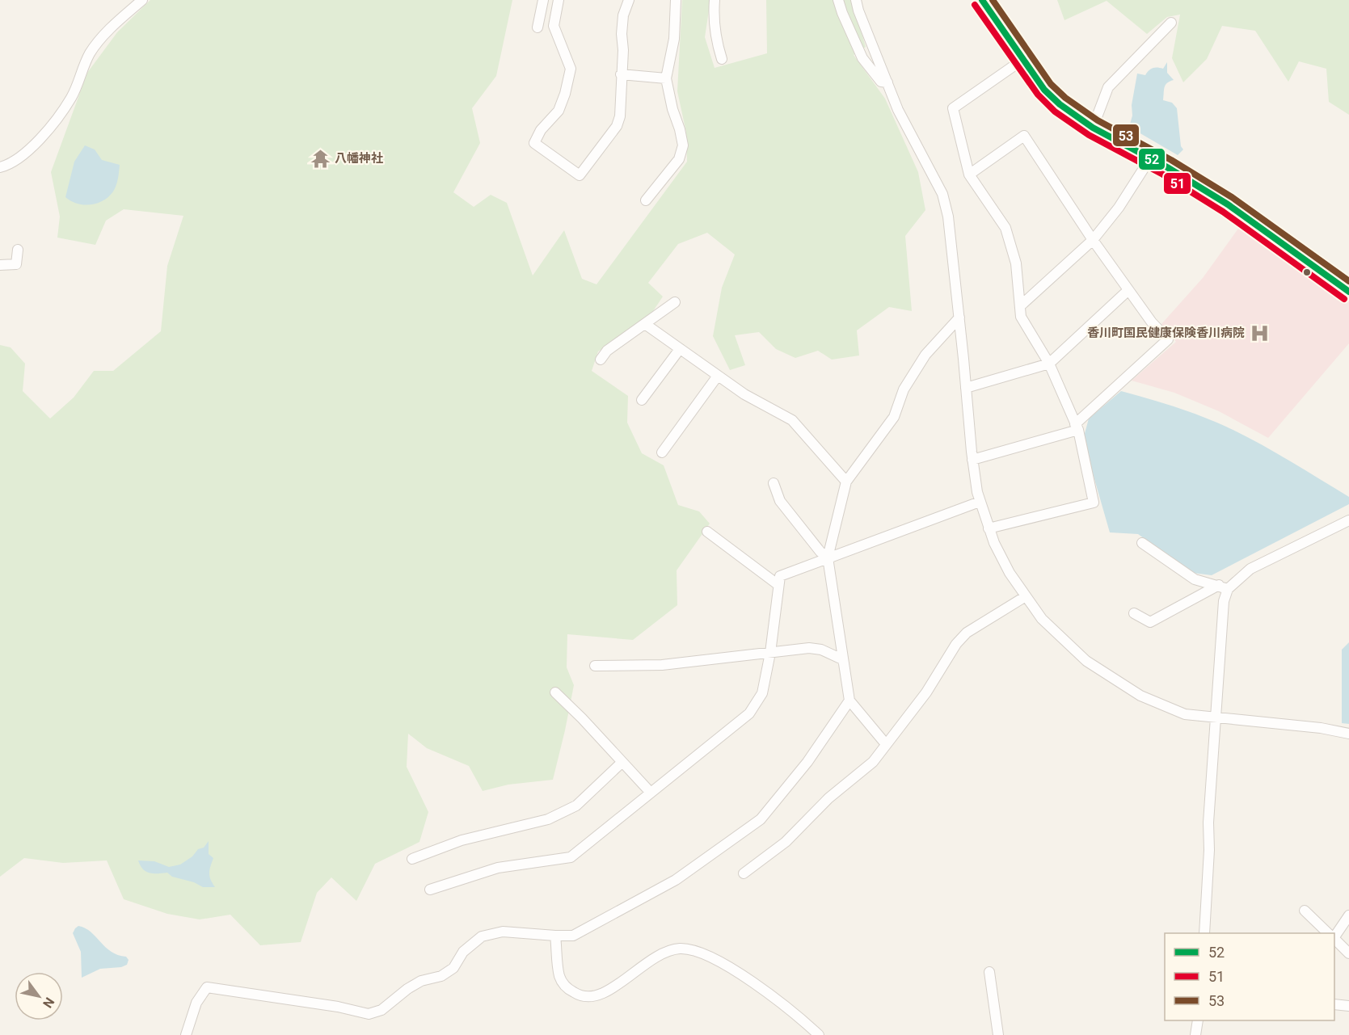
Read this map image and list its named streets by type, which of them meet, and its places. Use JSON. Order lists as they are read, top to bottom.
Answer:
{
  "places": {
    "temple": ["八幡神社"],
    "hospital": ["香川町国民健康保険香川病院"]
  },
  "lines": ["transit line 52", "transit line 53", "transit line 51"],
  "legend": ["52", "51", "53"],
  "north": "bottom right"
}
